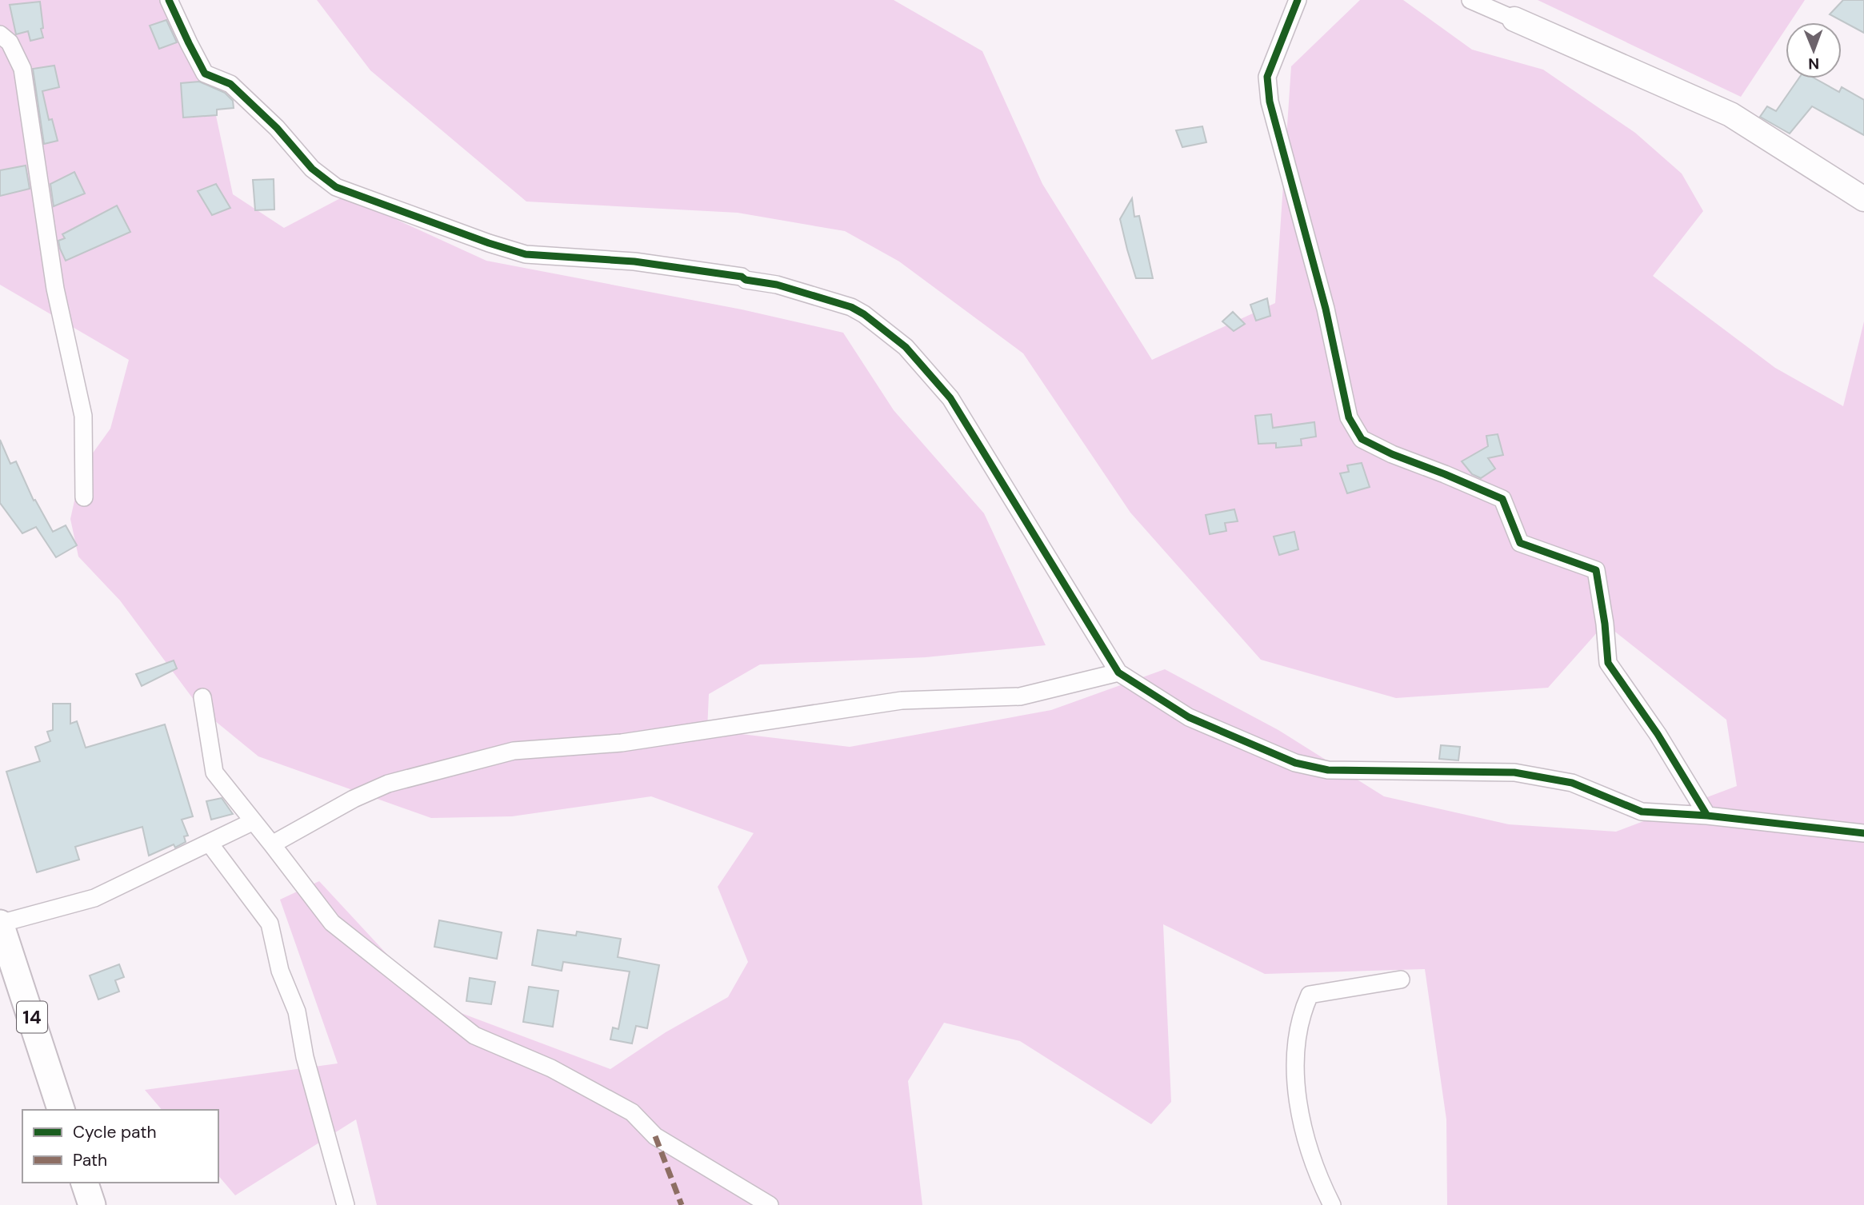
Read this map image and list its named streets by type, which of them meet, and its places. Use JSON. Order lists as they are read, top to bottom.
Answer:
{
  "streets": {
    "main road": ["14"]
  },
  "legend": ["Cycle path", "Path"],
  "north": "bottom"
}
